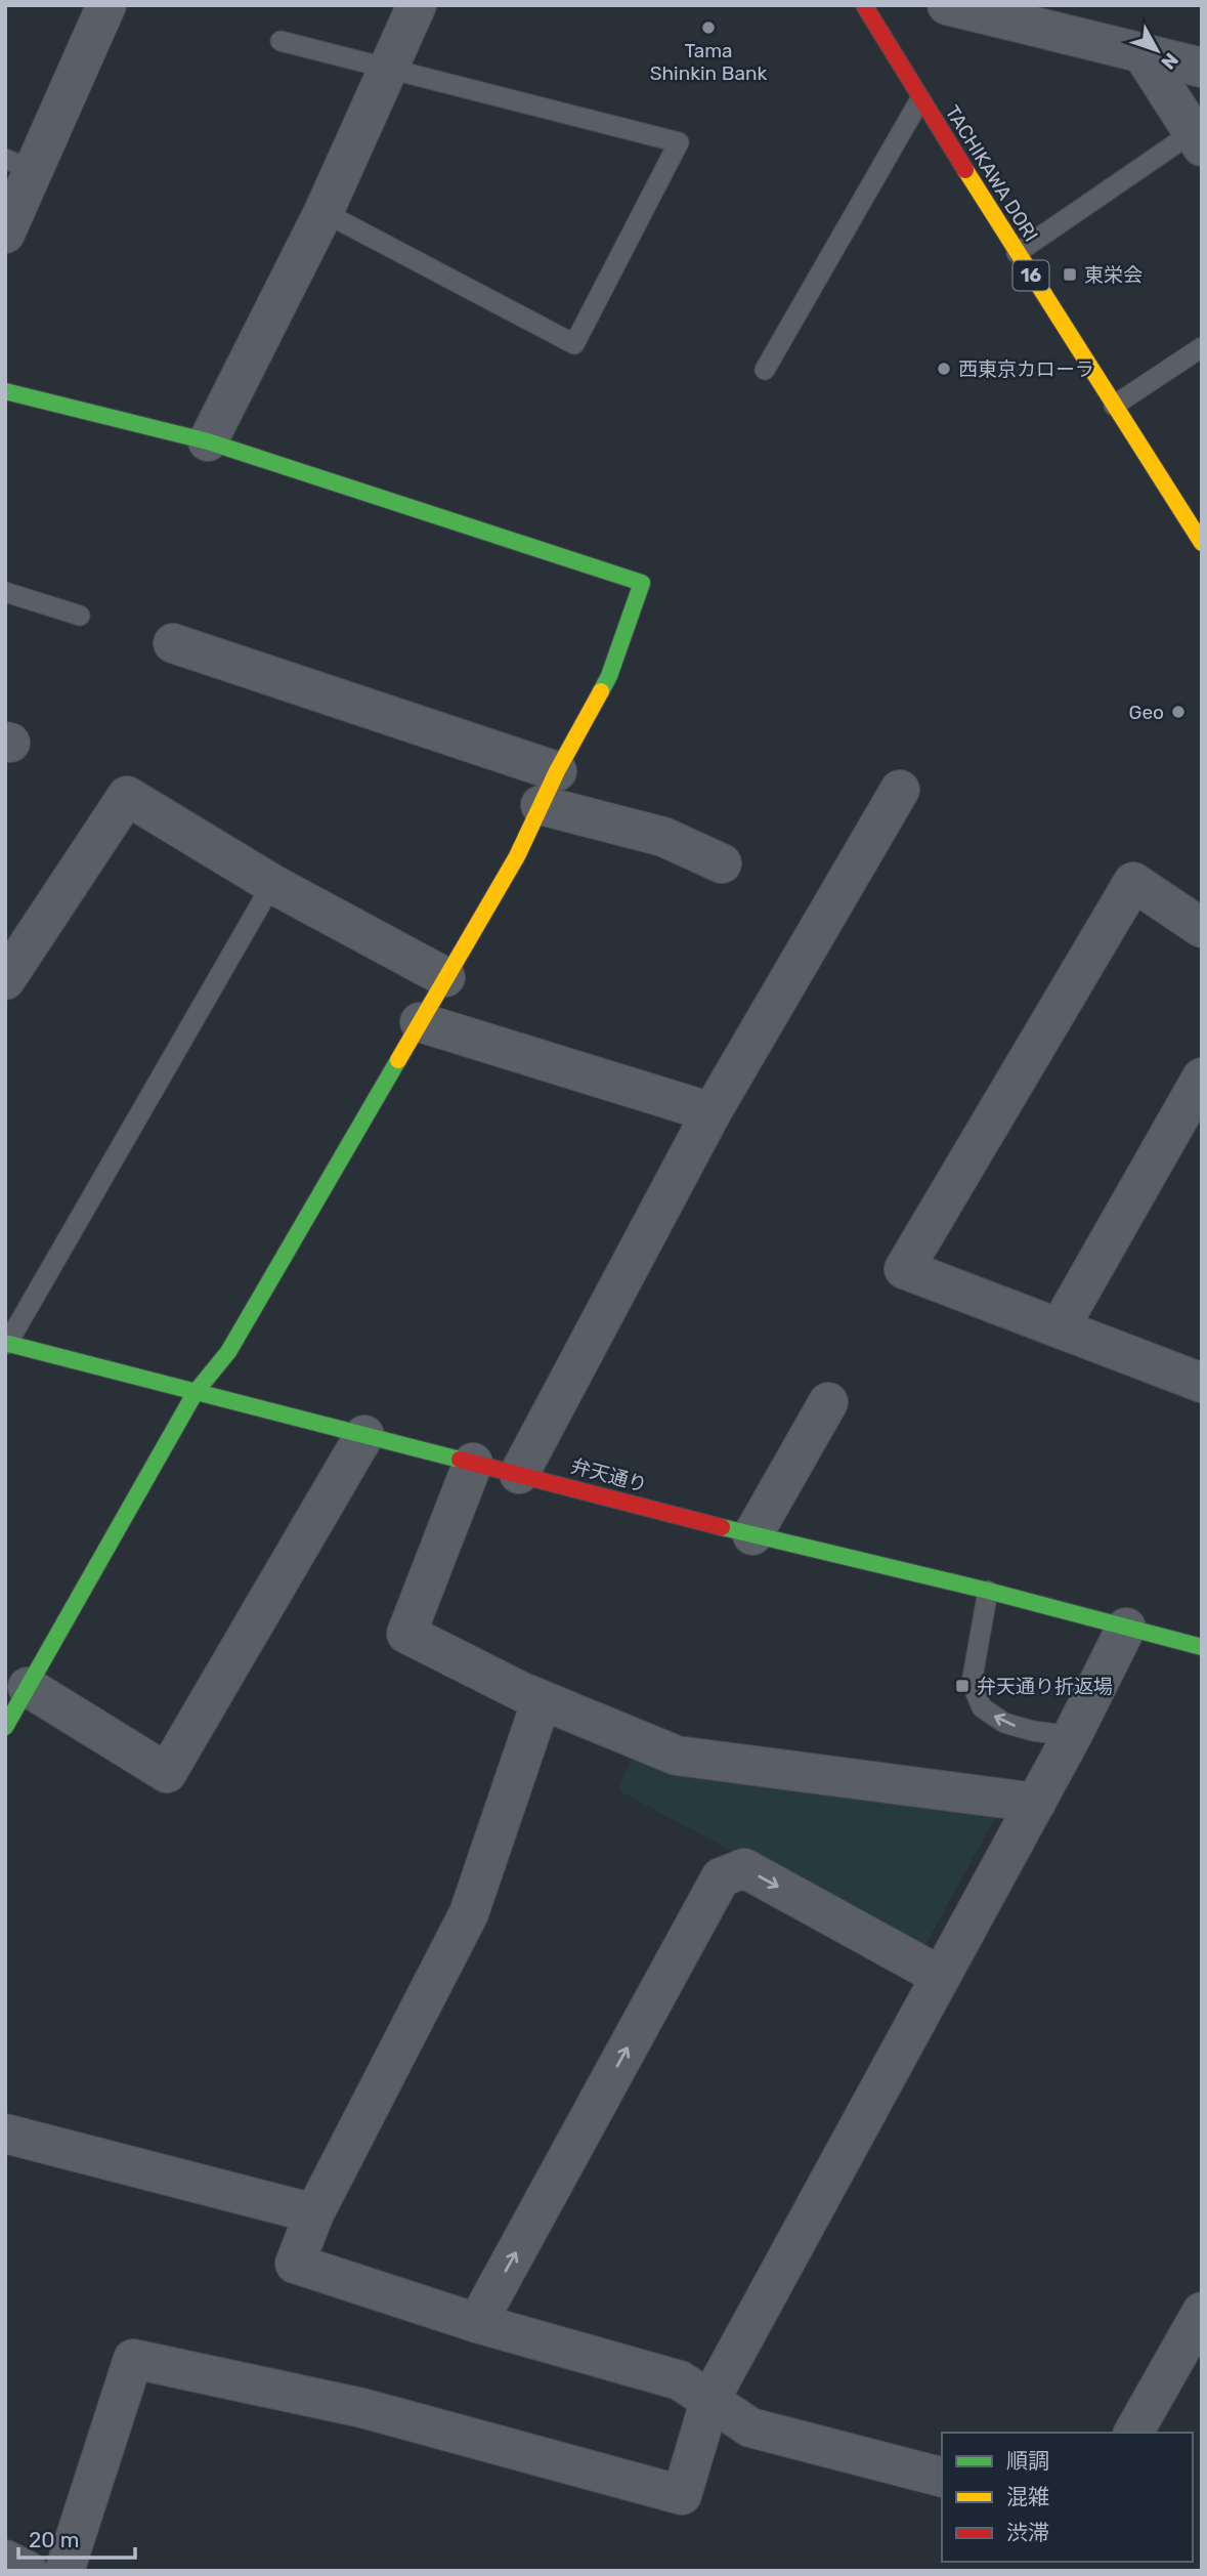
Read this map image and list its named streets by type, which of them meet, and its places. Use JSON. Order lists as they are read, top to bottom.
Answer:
{
  "streets": {
    "street": ["TACHIKAWA DORI", "16", "弁天通り"]
  },
  "places": {
    "other": ["Tama Shinkin Bank", "西東京カローラ", "Geo"],
    "transit": ["東栄会", "弁天通り折返場"]
  },
  "legend": ["順調", "混雑", "渋滞"],
  "scale_bar": "20 m",
  "north": "bottom right"
}
